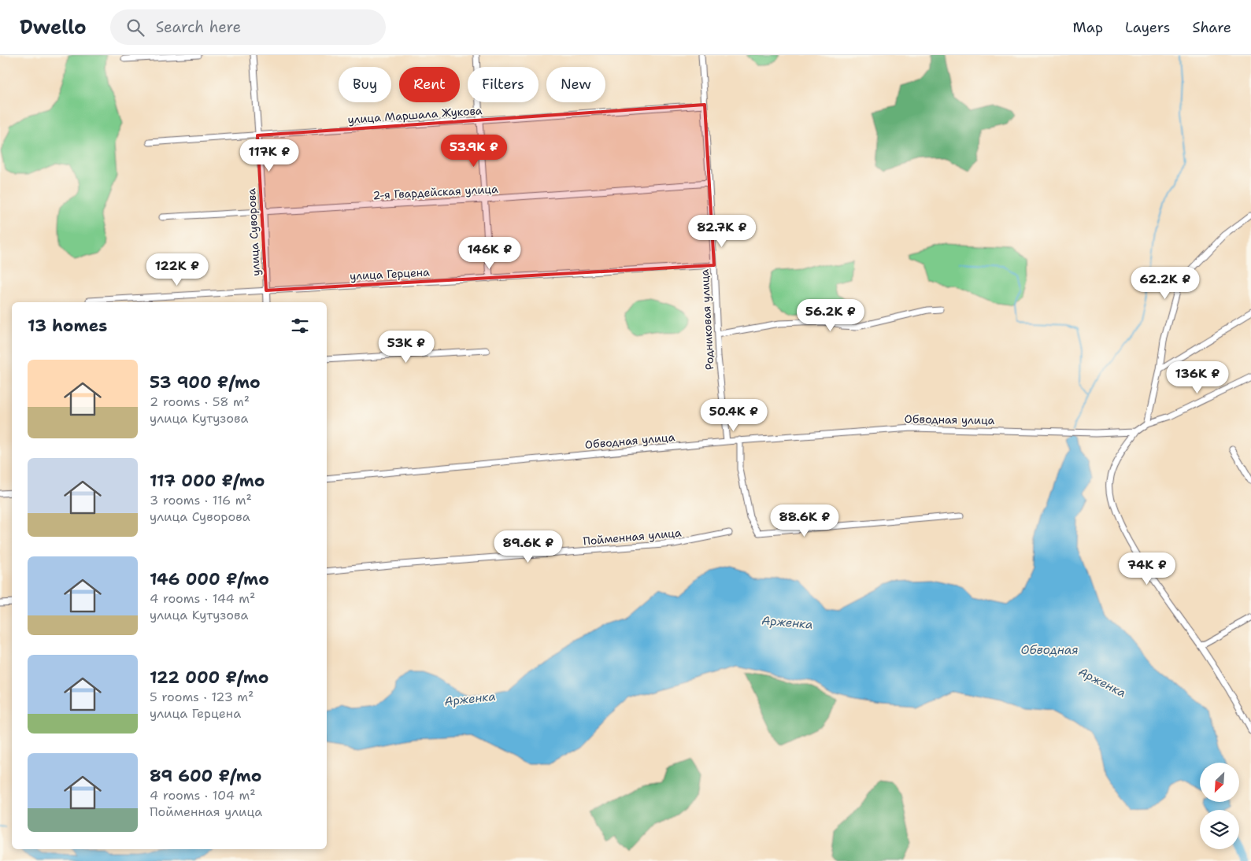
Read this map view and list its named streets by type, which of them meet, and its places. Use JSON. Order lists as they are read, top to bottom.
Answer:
{
  "streets": {
    "street": [
      "улица Маршала Жукова",
      "2-я Гвардейская улица",
      "улица Суворова",
      "улица Герцена",
      "Родниковая улица",
      "Обводная улица",
      "Пойменная улица"
    ]
  },
  "crossings": [
    ["улица Маршала Жукова", "улица Суворова"],
    ["улица Маршала Жукова", "Родниковая улица"],
    ["2-я Гвардейская улица", "улица Суворова"],
    ["2-я Гвардейская улица", "Родниковая улица"],
    ["улица Суворова", "улица Герцена"],
    ["улица Герцена", "Родниковая улица"],
    ["Родниковая улица", "Обводная улица"]
  ],
  "water": ["Арженка", "Обводная"],
  "north": "bottom left",
  "page": {
    "header": "Dwello",
    "search": "Search here",
    "nav": ["Map", "Layers", "Share"],
    "chip": [
      "Buy",
      "Rent",
      "Filters",
      "New"
    ],
    "price": [
      "53.9K ₽",
      "117K ₽",
      "82.7K ₽",
      "146K ₽",
      "122K ₽",
      "62.2K ₽",
      "56.2K ₽",
      "53K ₽",
      "136K ₽",
      "50.4K ₽",
      "88.6K ₽",
      "89.6K ₽",
      "74K ₽"
    ],
    "heading": "13 homes",
    "list": [
      {
        "name": "53 900 ₽/mo",
        "note": "2 rooms · 58 m² · улица Кутузова"
      },
      {
        "name": "117 000 ₽/mo",
        "note": "3 rooms · 116 m² · улица Суворова"
      },
      {
        "name": "146 000 ₽/mo",
        "note": "4 rooms · 144 m² · улица Кутузова"
      },
      {
        "name": "122 000 ₽/mo",
        "note": "5 rooms · 123 m² · улица Герцена"
      },
      {
        "name": "89 600 ₽/mo",
        "note": "4 rooms · 104 m² · Пойменная улица"
      }
    ]
  }
}
